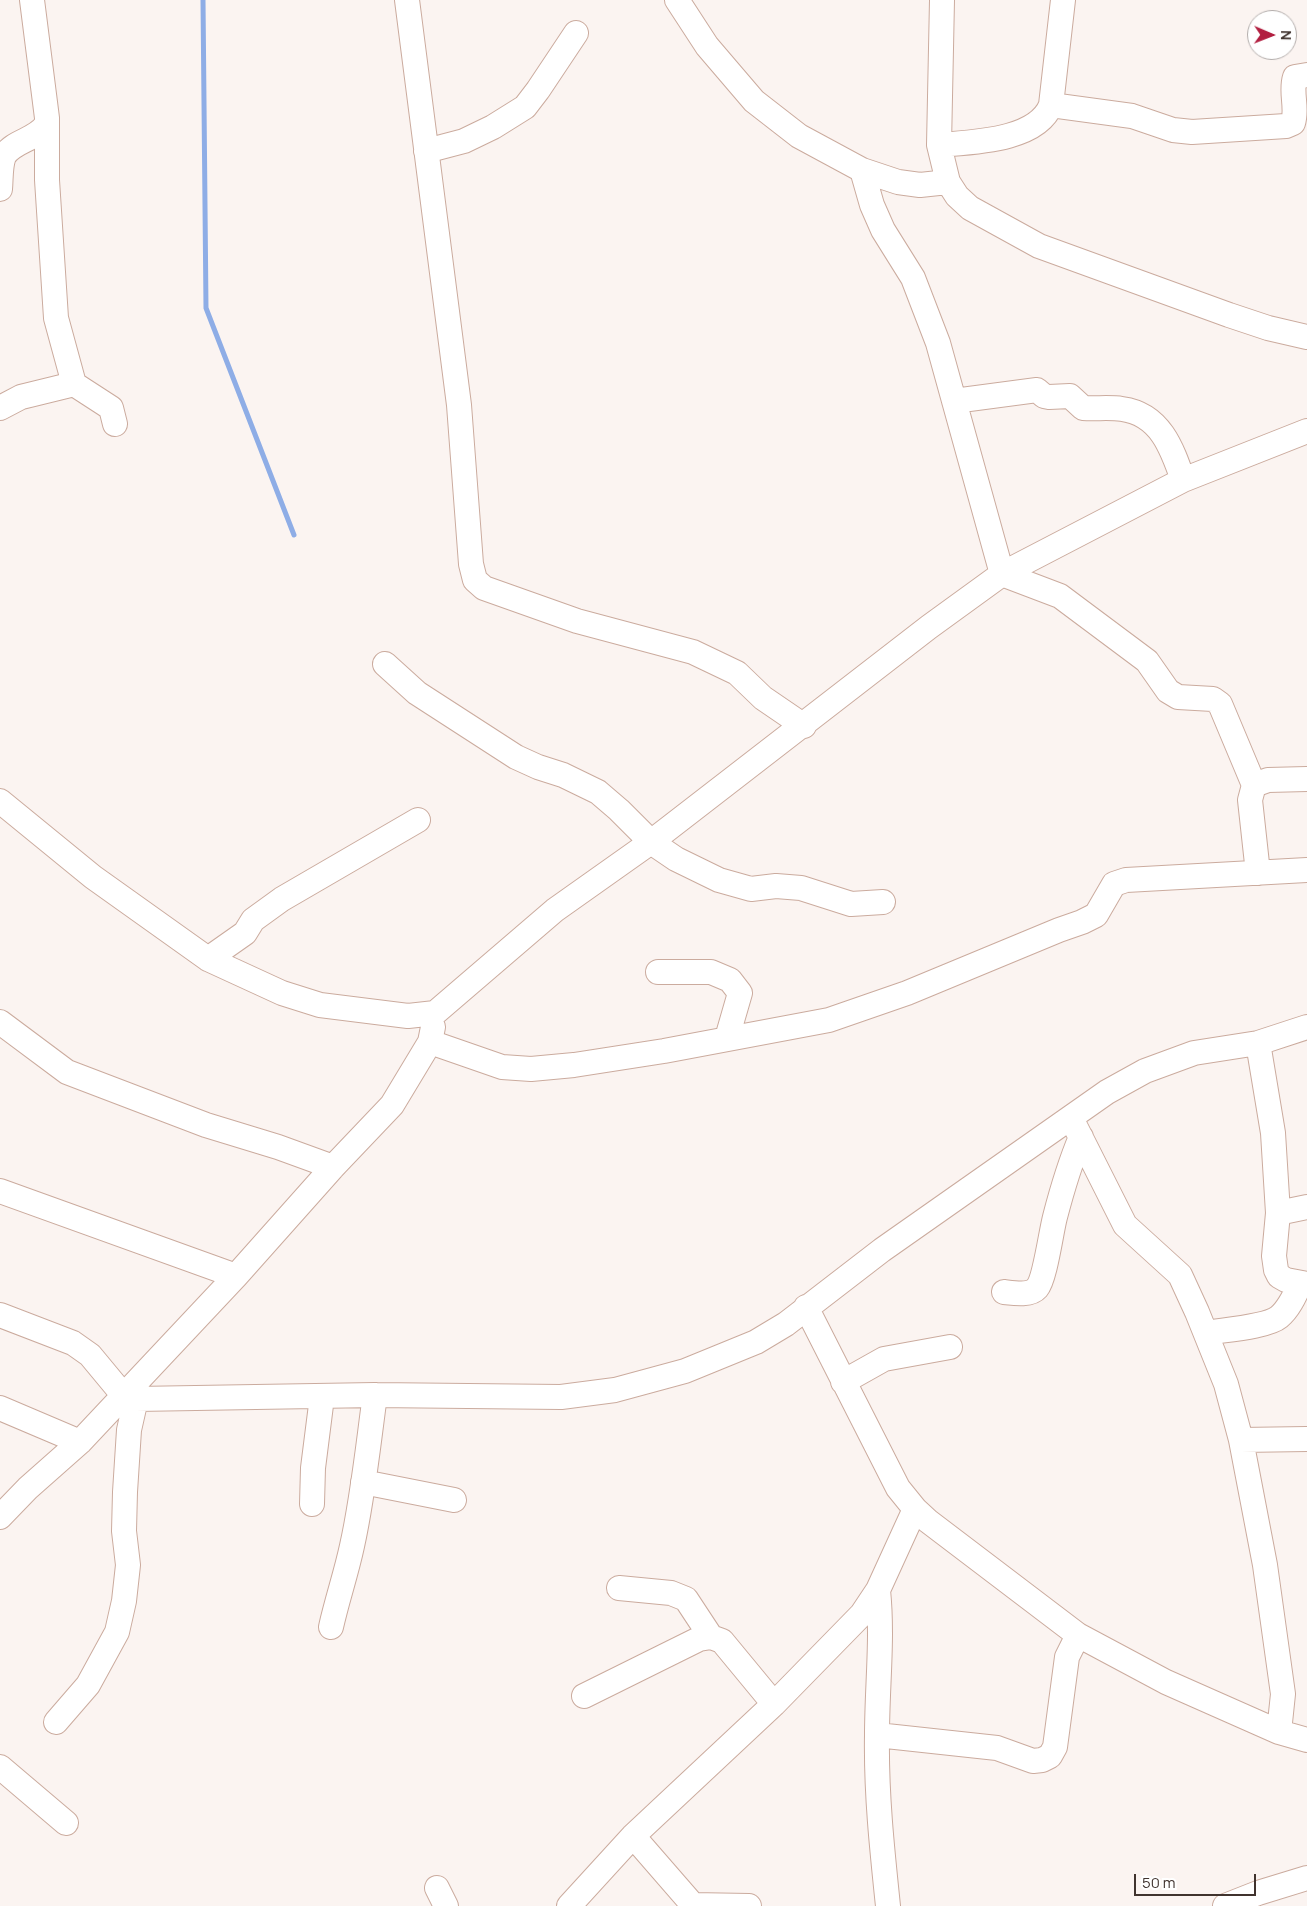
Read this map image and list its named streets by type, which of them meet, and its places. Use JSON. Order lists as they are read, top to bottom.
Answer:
{
  "scale_bar": "50 m",
  "north": "right"
}
